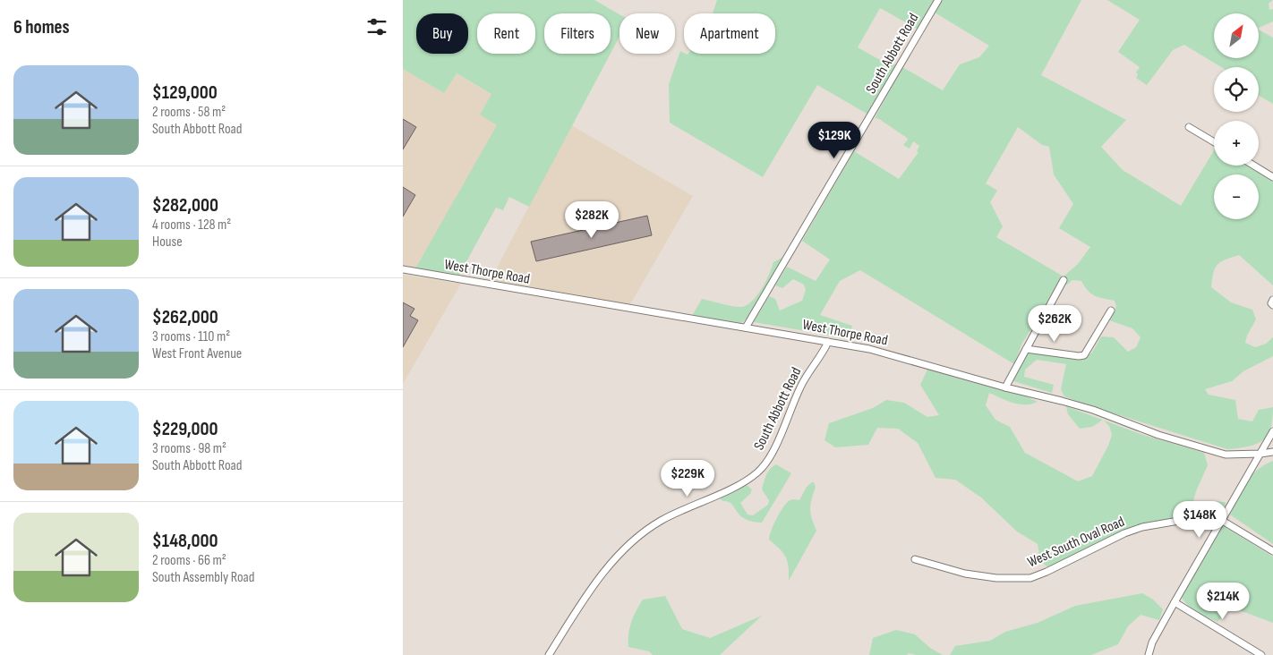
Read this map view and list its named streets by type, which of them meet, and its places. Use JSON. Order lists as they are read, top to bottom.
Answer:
{
  "streets": {
    "street": ["South Abbott Road", "West Thorpe Road", "West South Oval Road"]
  },
  "crossings": [
    ["South Abbott Road", "West Thorpe Road"]
  ],
  "north": "top right",
  "page": {
    "heading": "6 homes",
    "map_buttons": ["+", "−"],
    "chip": [
      "Buy",
      "Rent",
      "Filters",
      "New",
      "Apartment"
    ],
    "list": [
      {
        "name": "$129,000",
        "note": "2 rooms · 58 m² · South Abbott Road"
      },
      {
        "name": "$282,000",
        "note": "4 rooms · 128 m² · House"
      },
      {
        "name": "$262,000",
        "note": "3 rooms · 110 m² · West Front Avenue"
      },
      {
        "name": "$229,000",
        "note": "3 rooms · 98 m² · South Abbott Road"
      },
      {
        "name": "$148,000",
        "note": "2 rooms · 66 m² · South Assembly Road"
      }
    ],
    "price": [
      "$129K",
      "$282K",
      "$262K",
      "$229K",
      "$148K",
      "$214K"
    ]
  }
}
